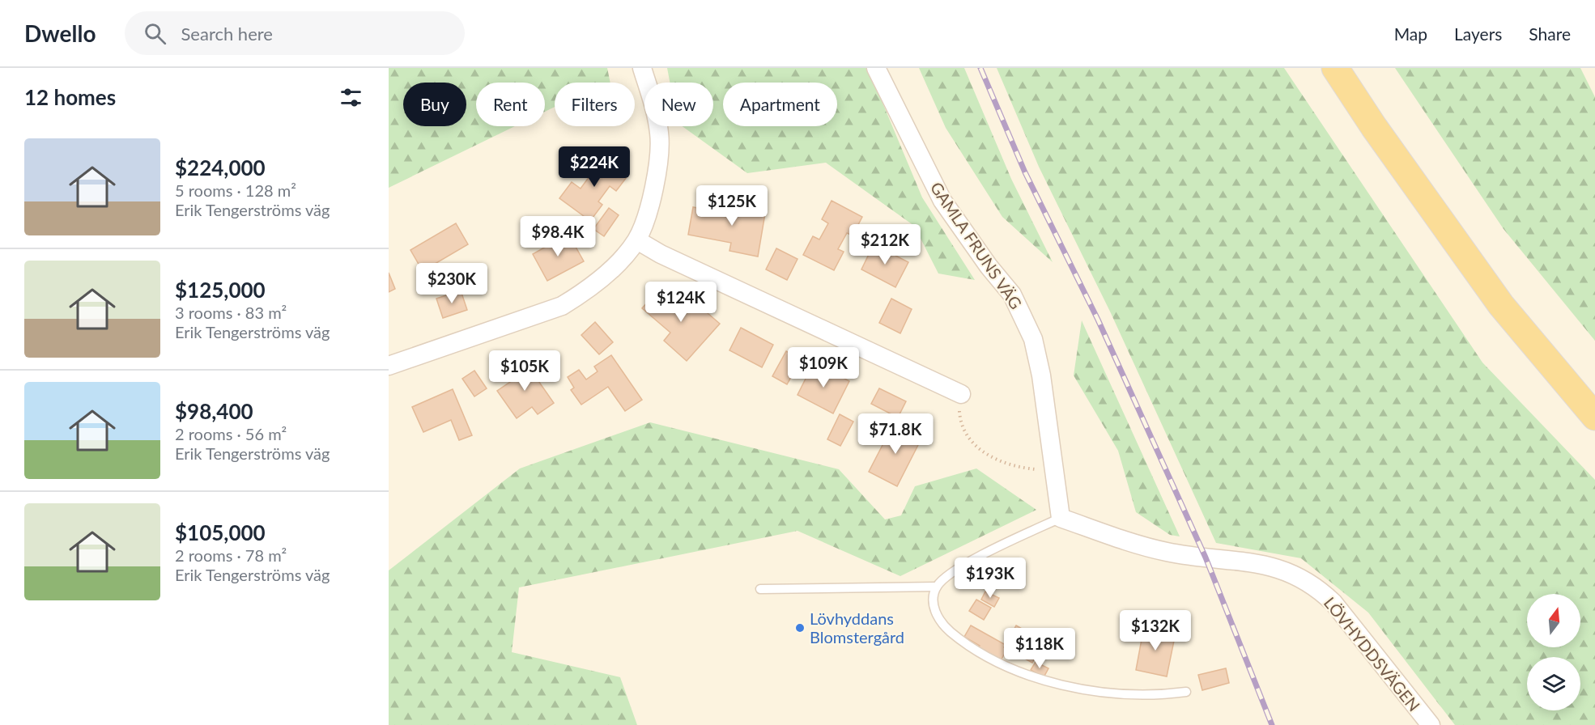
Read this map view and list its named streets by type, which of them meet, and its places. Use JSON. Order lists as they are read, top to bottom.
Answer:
{
  "streets": {
    "street": ["GAMLA FRUNS VÄG", "LÖVHYDDSVÄGEN"]
  },
  "crossings": [
    ["GAMLA FRUNS VÄG", "LÖVHYDDSVÄGEN"]
  ],
  "places": ["Lövhyddans Blomstergård"],
  "north": "top",
  "page": {
    "header": "Dwello",
    "search": "Search here",
    "nav": ["Map", "Layers", "Share"],
    "heading": "12 homes",
    "chip": [
      "Buy",
      "Rent",
      "Filters",
      "New",
      "Apartment"
    ],
    "list": [
      {
        "name": "$224,000",
        "note": "5 rooms · 128 m² · Erik Tengerströms väg"
      },
      {
        "name": "$125,000",
        "note": "3 rooms · 83 m² · Erik Tengerströms väg"
      },
      {
        "name": "$98,400",
        "note": "2 rooms · 56 m² · Erik Tengerströms väg"
      },
      {
        "name": "$105,000",
        "note": "2 rooms · 78 m² · Erik Tengerströms väg"
      }
    ],
    "price": [
      "$224K",
      "$125K",
      "$98.4K",
      "$212K",
      "$230K",
      "$124K",
      "$109K",
      "$105K",
      "$71.8K",
      "$193K",
      "$132K",
      "$118K"
    ]
  }
}
